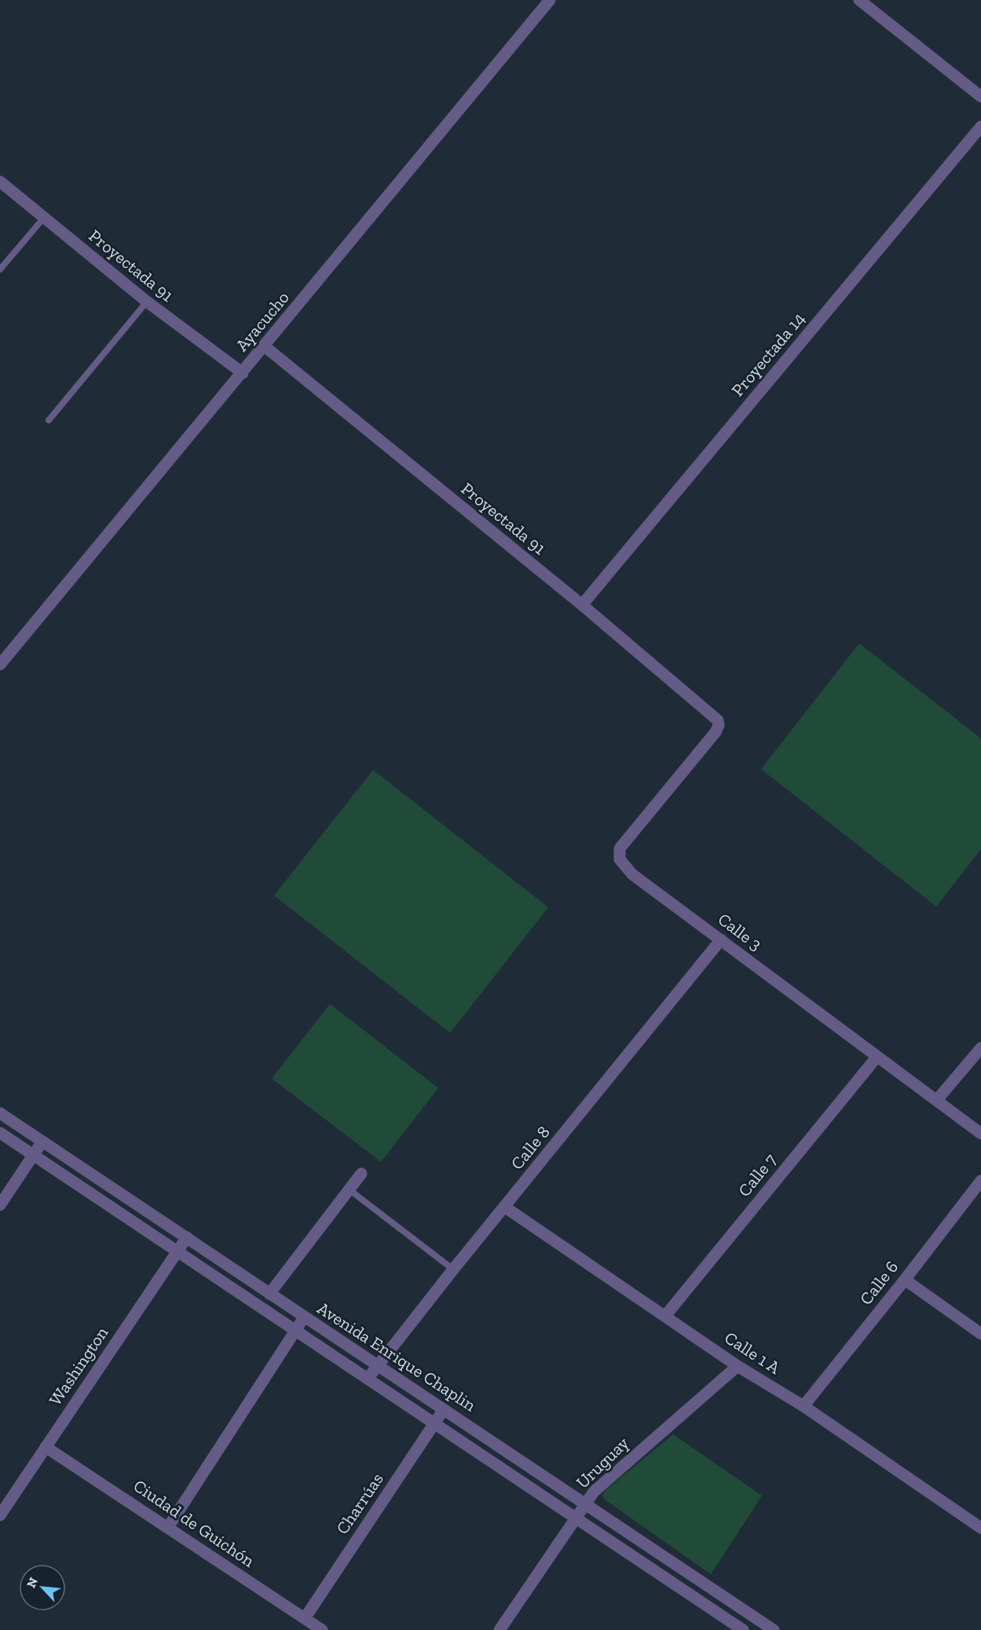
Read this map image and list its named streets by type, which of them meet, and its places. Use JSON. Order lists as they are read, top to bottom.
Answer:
{
  "streets": {
    "street": [
      "Proyectada 91",
      "Ayacucho",
      "Proyectada 14",
      "Calle 3",
      "Calle 8",
      "Calle 7",
      "Calle 6",
      "Calle 1 A",
      "Avenida Enrique Chaplin",
      "Washington",
      "Uruguay",
      "Charrúas",
      "Ciudad de Guichón"
    ]
  },
  "crossings": [
    ["Proyectada 91", "Ayacucho"],
    ["Proyectada 91", "Proyectada 14"],
    ["Proyectada 91", "Calle 3"],
    ["Calle 3", "Calle 8"],
    ["Calle 3", "Calle 7"],
    ["Calle 8", "Calle 1 A"],
    ["Calle 8", "Avenida Enrique Chaplin"],
    ["Calle 7", "Calle 1 A"],
    ["Calle 6", "Calle 1 A"],
    ["Calle 1 A", "Uruguay"],
    ["Avenida Enrique Chaplin", "Washington"],
    ["Avenida Enrique Chaplin", "Uruguay"],
    ["Avenida Enrique Chaplin", "Charrúas"],
    ["Washington", "Ciudad de Guichón"],
    ["Charrúas", "Ciudad de Guichón"]
  ],
  "north": "top left"
}
